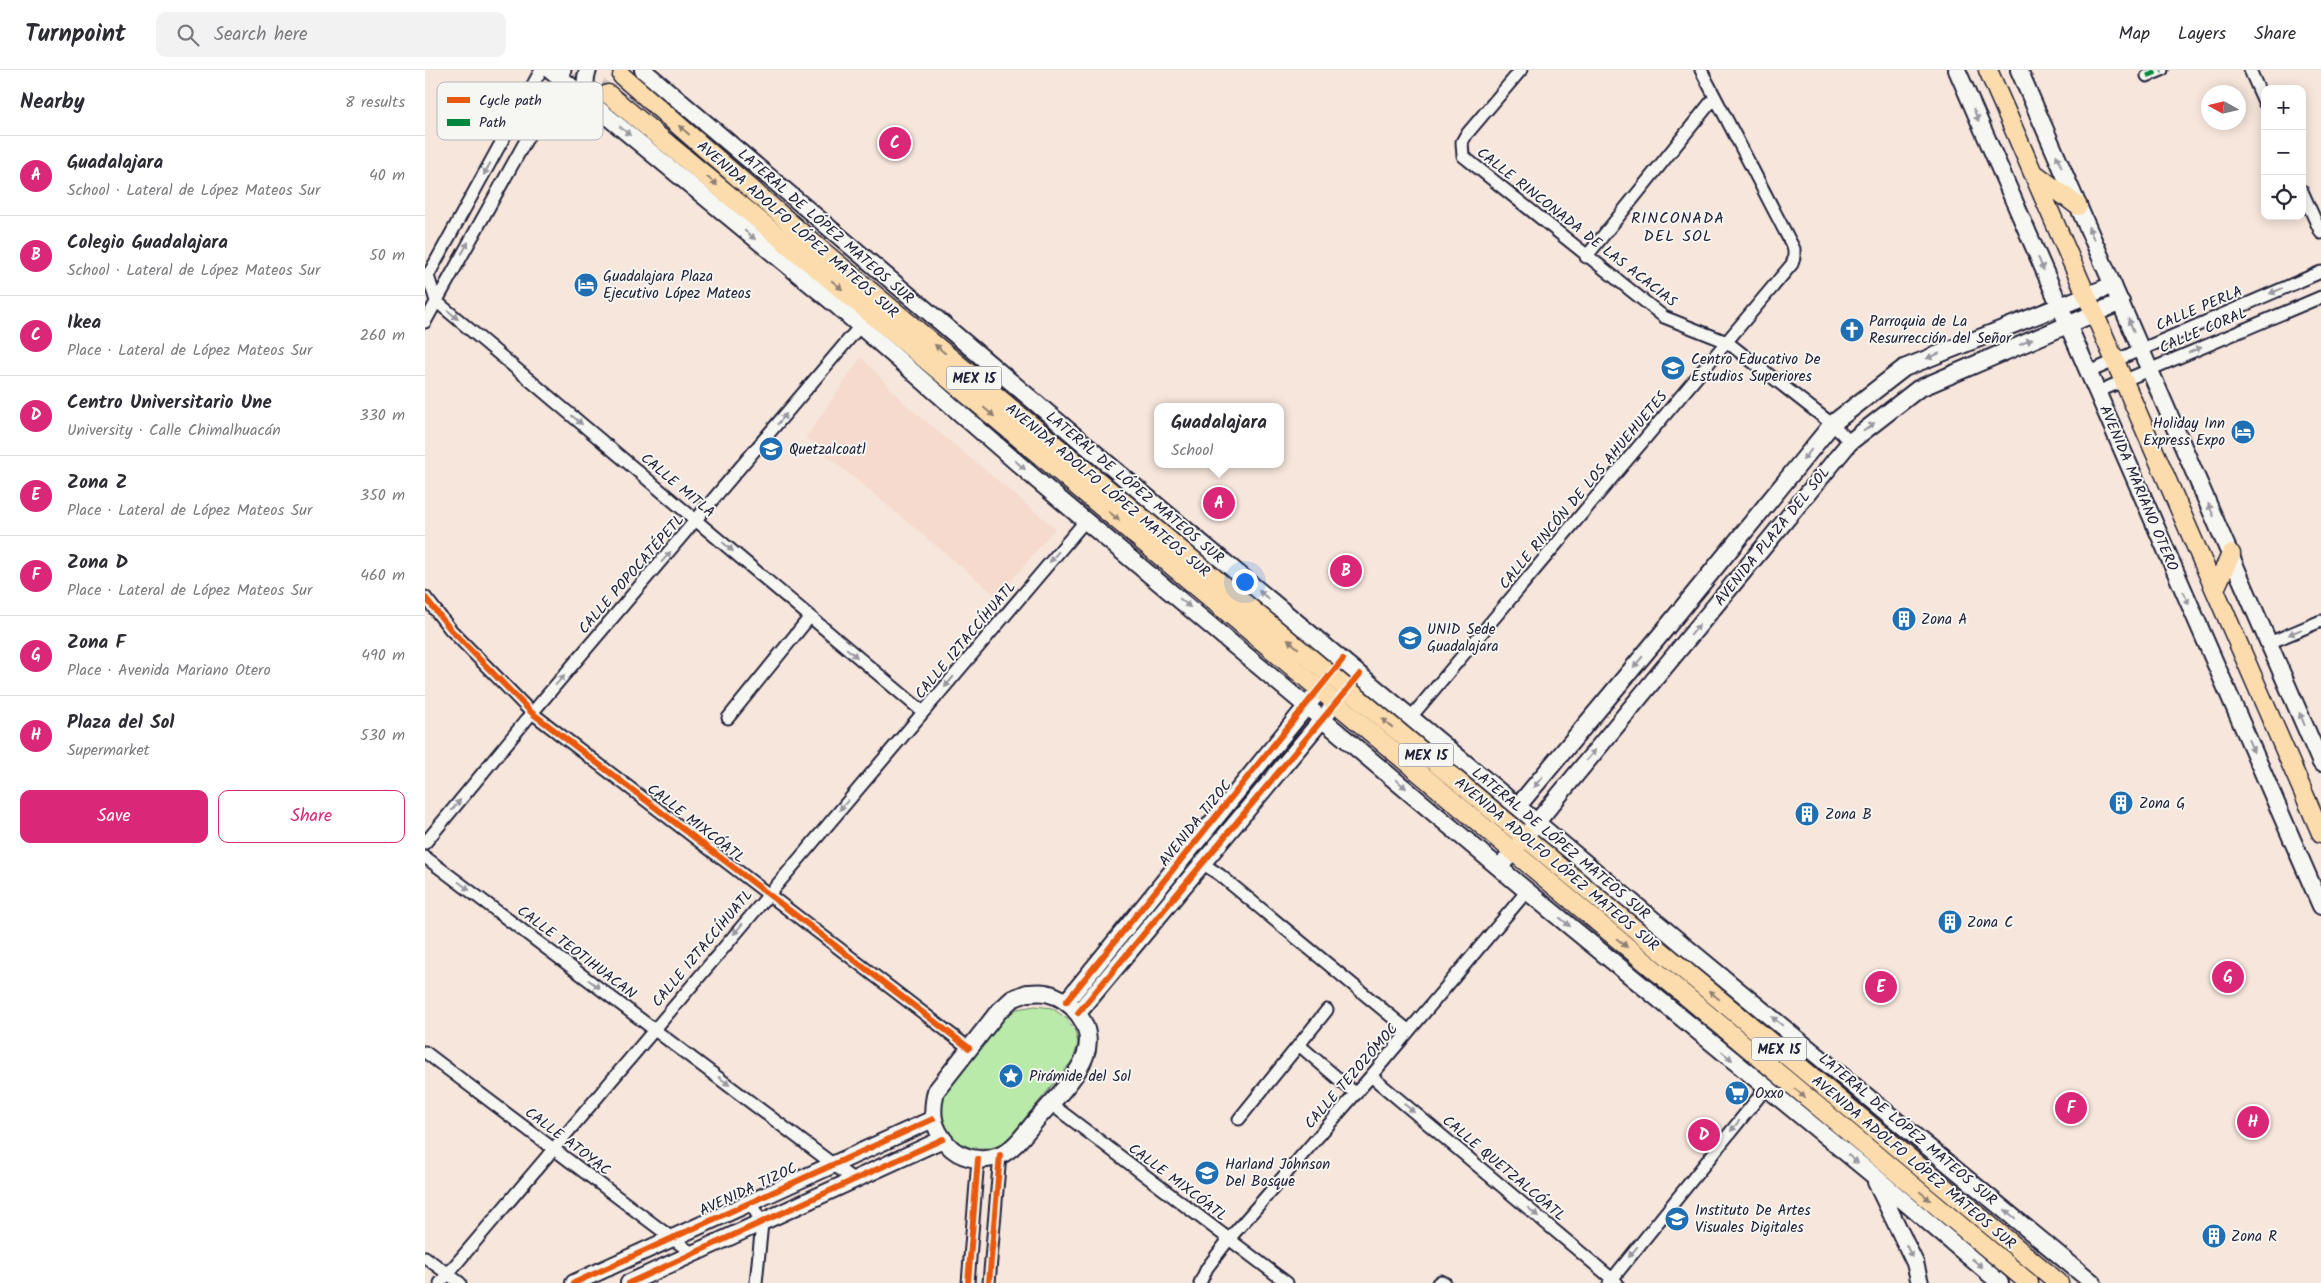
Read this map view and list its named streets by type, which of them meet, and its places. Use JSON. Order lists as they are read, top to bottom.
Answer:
{
  "streets": {
    "main road": [
      "LATERAL DE LÓPEZ MATEOS SUR",
      "AVENIDA ADOLFO LÓPEZ MATEOS SUR",
      "MEX 15",
      "AVENIDA MARIANO OTERO",
      "AVENIDA PLAZA DEL SOL",
      "AVENIDA TIZOC"
    ],
    "street": [
      "CALLE RINCONADA DE LAS ACACIAS",
      "CALLE PERLA",
      "CALLE CORAL",
      "CALLE MITLA",
      "CALLE RINCÓN DE LOS AHUEHUETES",
      "CALLE POPOCATÉPETL",
      "CALLE IZTACCÍHUATL",
      "CALLE MIXCÓATL",
      "CALLE TEOTIHUACAN",
      "CALLE TEZOZÓMOC",
      "CALLE ATOYAC",
      "CALLE QUETZALCÓATL"
    ]
  },
  "crossings": [
    ["LATERAL DE LÓPEZ MATEOS SUR", "CALLE RINCÓN DE LOS AHUEHUETES"],
    ["LATERAL DE LÓPEZ MATEOS SUR", "AVENIDA PLAZA DEL SOL"],
    ["LATERAL DE LÓPEZ MATEOS SUR", "AVENIDA TIZOC"],
    ["CALLE RINCONADA DE LAS ACACIAS", "CALLE RINCÓN DE LOS AHUEHUETES"],
    ["CALLE RINCONADA DE LAS ACACIAS", "AVENIDA PLAZA DEL SOL"],
    ["AVENIDA ADOLFO LÓPEZ MATEOS SUR", "AVENIDA PLAZA DEL SOL"],
    ["AVENIDA ADOLFO LÓPEZ MATEOS SUR", "AVENIDA TIZOC"],
    ["CALLE PERLA", "AVENIDA MARIANO OTERO"],
    ["CALLE CORAL", "AVENIDA MARIANO OTERO"],
    ["CALLE MITLA", "CALLE POPOCATÉPETL"],
    ["CALLE MITLA", "CALLE IZTACCÍHUATL"],
    ["AVENIDA MARIANO OTERO", "AVENIDA PLAZA DEL SOL"],
    ["CALLE POPOCATÉPETL", "CALLE MIXCÓATL"],
    ["CALLE IZTACCÍHUATL", "CALLE MIXCÓATL"],
    ["CALLE IZTACCÍHUATL", "CALLE TEOTIHUACAN"],
    ["CALLE IZTACCÍHUATL", "CALLE ATOYAC"],
    ["CALLE MIXCÓATL", "AVENIDA TIZOC"],
    ["CALLE MIXCÓATL", "CALLE TEZOZÓMOC"],
    ["AVENIDA TIZOC", "CALLE TEOTIHUACAN"],
    ["AVENIDA TIZOC", "CALLE ATOYAC"],
    ["CALLE TEZOZÓMOC", "CALLE QUETZALCÓATL"]
  ],
  "one_way": [
    "CALLE PERLA",
    "CALLE CORAL",
    "CALLE MITLA",
    "CALLE POPOCATÉPETL",
    "CALLE IZTACCÍHUATL",
    "CALLE TEOTIHUACAN",
    "CALLE QUETZALCÓATL"
  ],
  "districts": ["RINCONADA DEL SOL"],
  "places": {
    "hotel": ["Guadalajara Plaza Ejecutivo López Mateos", "Holiday Inn Express Expo"],
    "church": ["Parroquia de La Resurrección del Señor"],
    "school or university": [
      "Centro Educativo De Estudios Superiores",
      "Quetzalcoatl",
      "UNID Sede Guadalajara",
      "Harland Johnson Del Bosque",
      "Instituto De Artes Visuales Digitales"
    ],
    "building": [
      "Zona A",
      "Zona G",
      "Zona B",
      "Zona C",
      "Zona R"
    ],
    "place": ["Pirámide del Sol"],
    "supermarket": ["Oxxo"]
  },
  "legend": ["Cycle path", "Path"],
  "north": "left",
  "page": {
    "header": "Turnpoint",
    "search": "Search here",
    "nav": ["Map", "Layers", "Share"],
    "heading": ["Nearby", "8 results"],
    "map_buttons": ["+", "−"],
    "pins": [
      "C",
      "A",
      "B",
      "G",
      "E",
      "F",
      "H",
      "D"
    ],
    "list": [
      {
        "mark": "A",
        "name": "Guadalajara",
        "note": "School · Lateral de López Mateos Sur",
        "value": "40 m"
      },
      {
        "mark": "B",
        "name": "Colegio Guadalajara",
        "note": "School · Lateral de López Mateos Sur",
        "value": "50 m"
      },
      {
        "mark": "C",
        "name": "Ikea",
        "note": "Place · Lateral de López Mateos Sur",
        "value": "260 m"
      },
      {
        "mark": "D",
        "name": "Centro Universitario Une",
        "note": "University · Calle Chimalhuacán",
        "value": "330 m"
      },
      {
        "mark": "E",
        "name": "Zona Z",
        "note": "Place · Lateral de López Mateos Sur",
        "value": "350 m"
      },
      {
        "mark": "F",
        "name": "Zona D",
        "note": "Place · Lateral de López Mateos Sur",
        "value": "460 m"
      },
      {
        "mark": "G",
        "name": "Zona F",
        "note": "Place · Avenida Mariano Otero",
        "value": "490 m"
      },
      {
        "mark": "H",
        "name": "Plaza del Sol",
        "note": "Supermarket",
        "value": "530 m"
      }
    ],
    "popup": ["Guadalajara", "School"],
    "buttons": ["Save", "Share"]
  }
}
